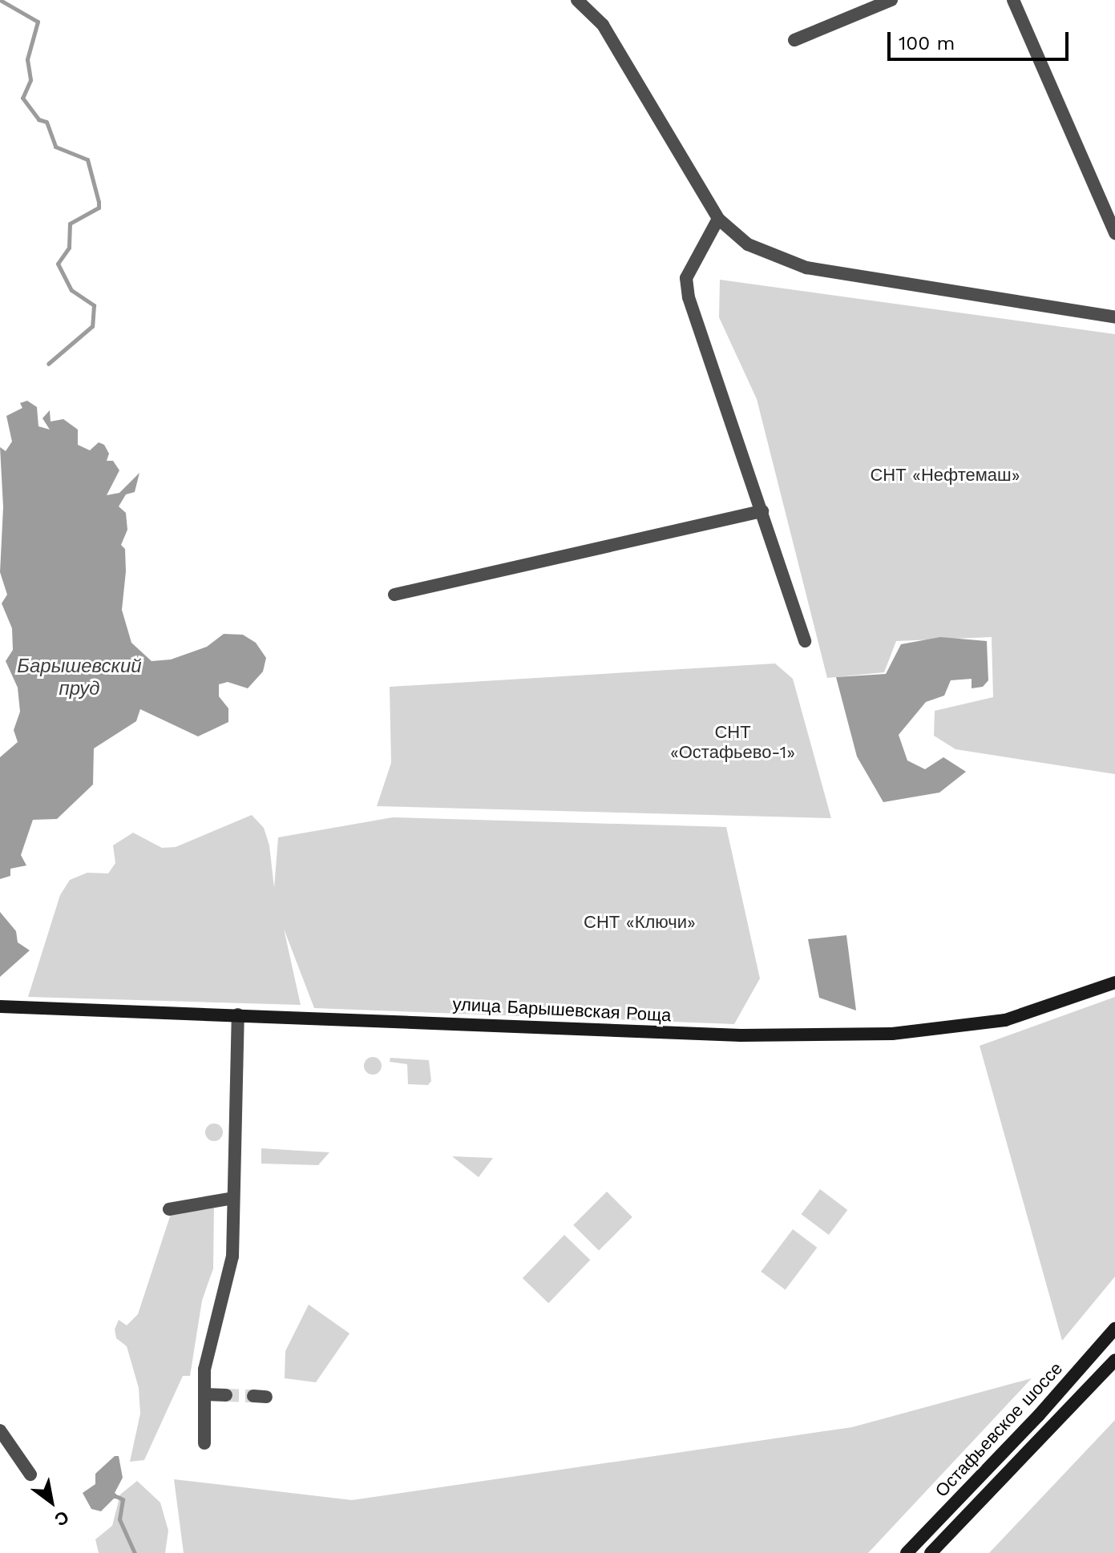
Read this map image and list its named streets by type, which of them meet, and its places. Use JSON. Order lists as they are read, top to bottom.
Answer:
{
  "streets": {
    "street": ["улица Барышевская Роща", "Остафьевское шоссе"]
  },
  "water": ["Барышевский пруд"],
  "parks": ["СНТ «Нефтемаш»", "СНТ «Остафьево-1»", "СНТ «Ключи»"],
  "scale_bar": "100 m",
  "north": "bottom right"
}
